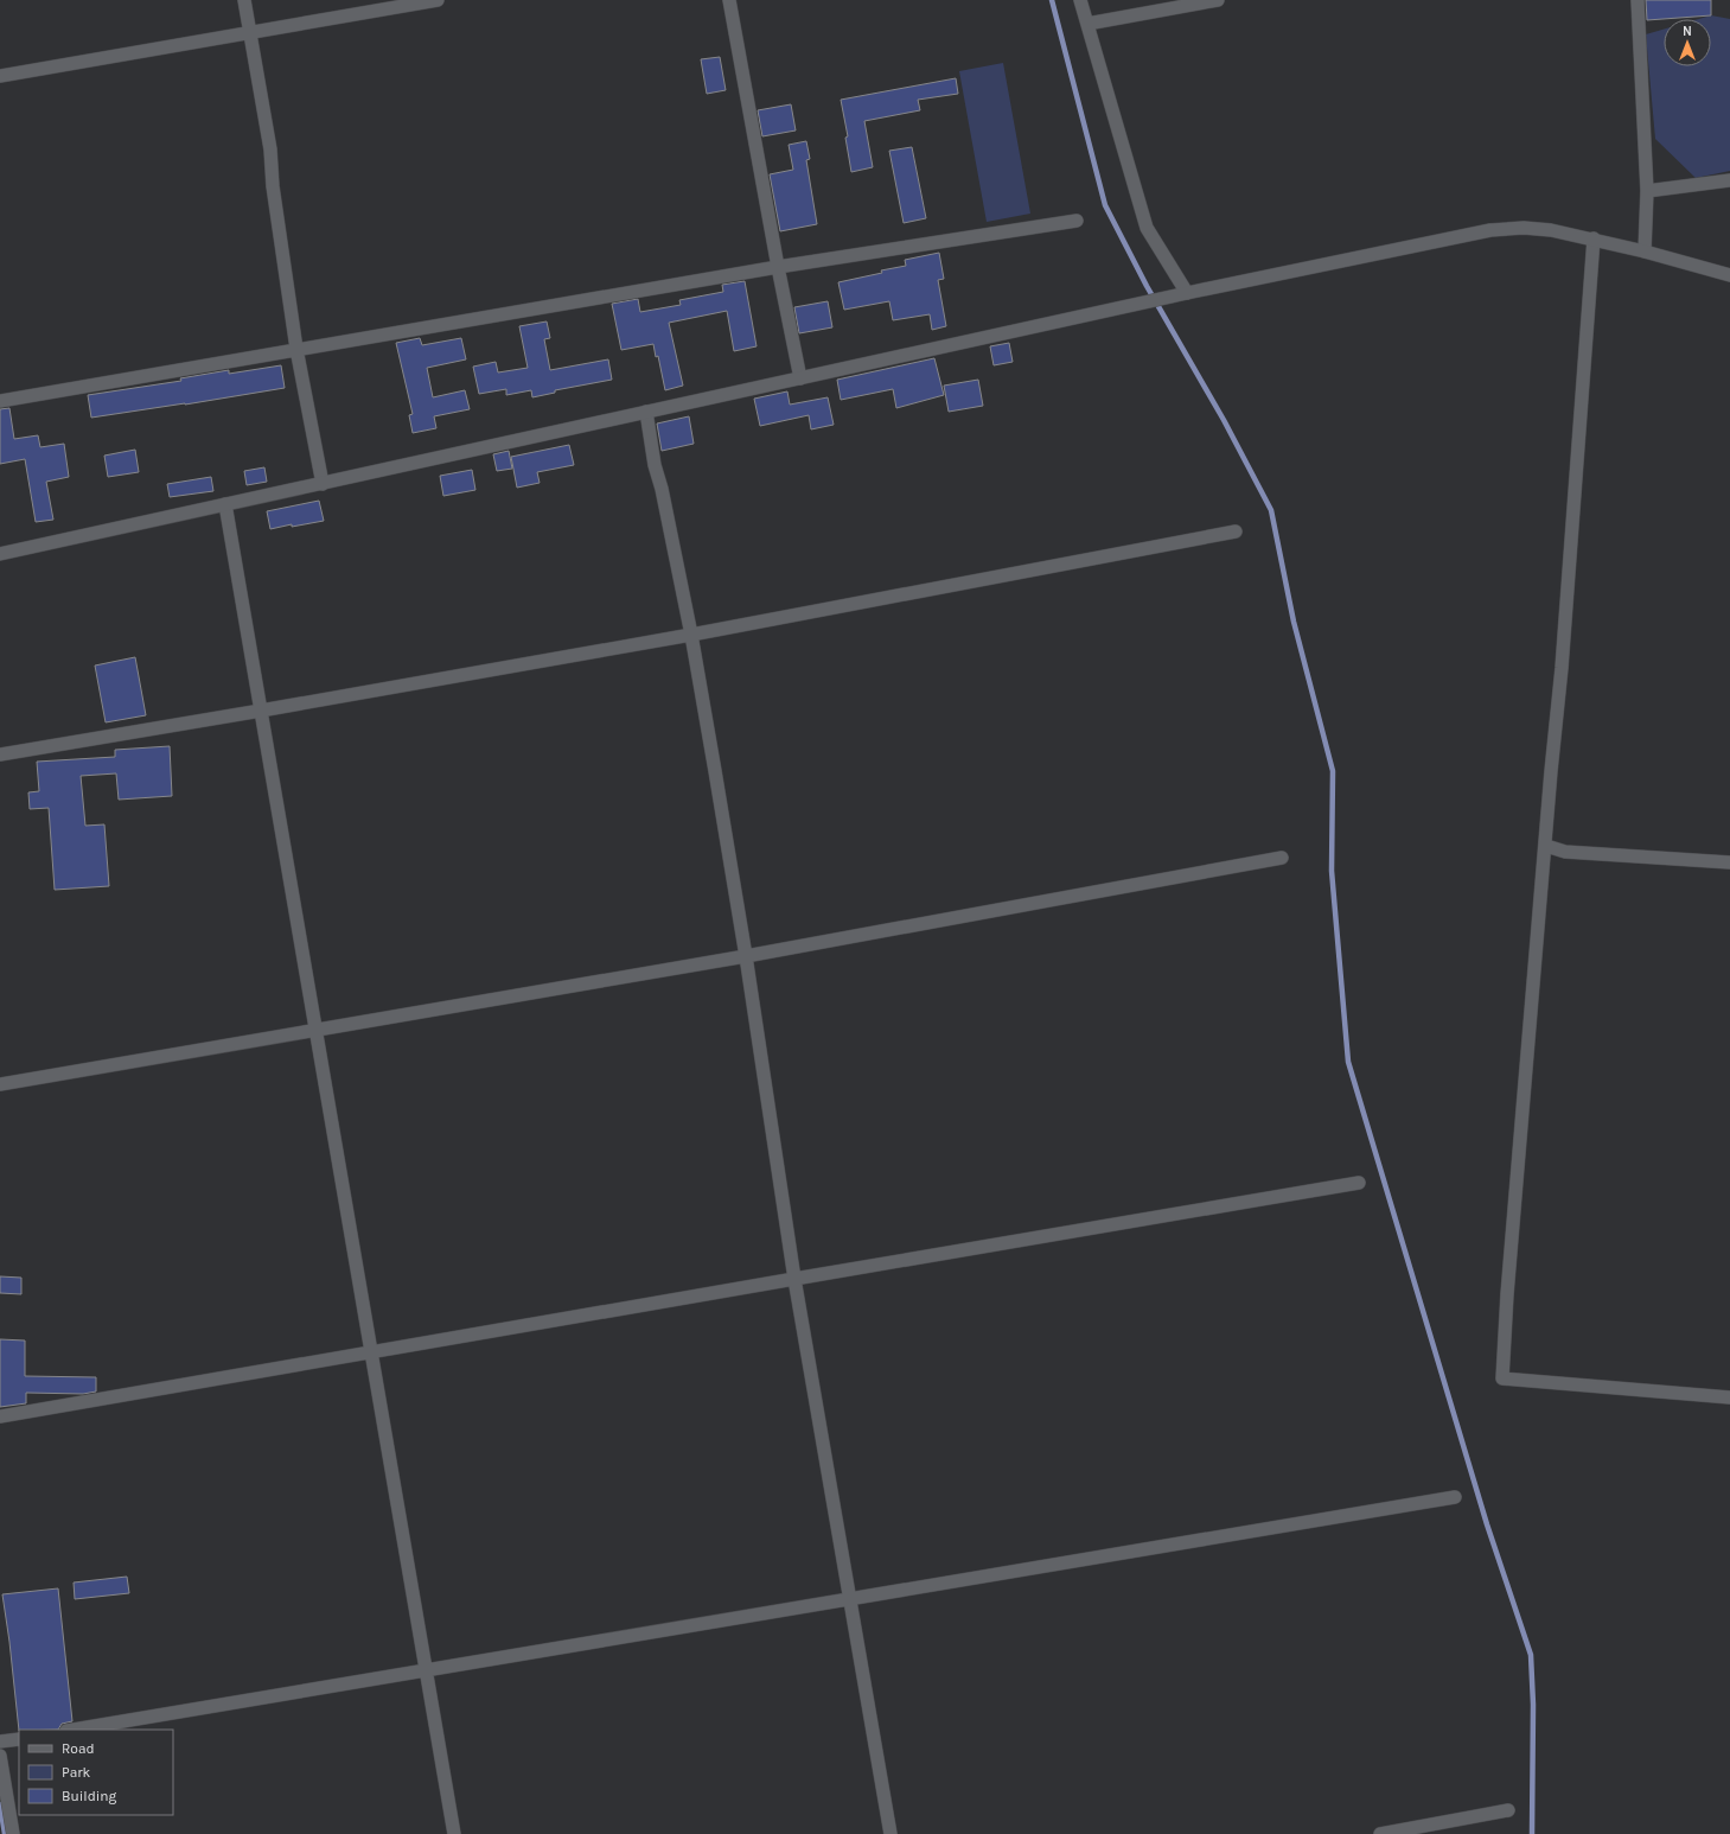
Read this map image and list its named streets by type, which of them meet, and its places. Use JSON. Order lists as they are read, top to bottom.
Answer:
{
  "legend": ["Road", "Park", "Building"],
  "north": "top"
}
